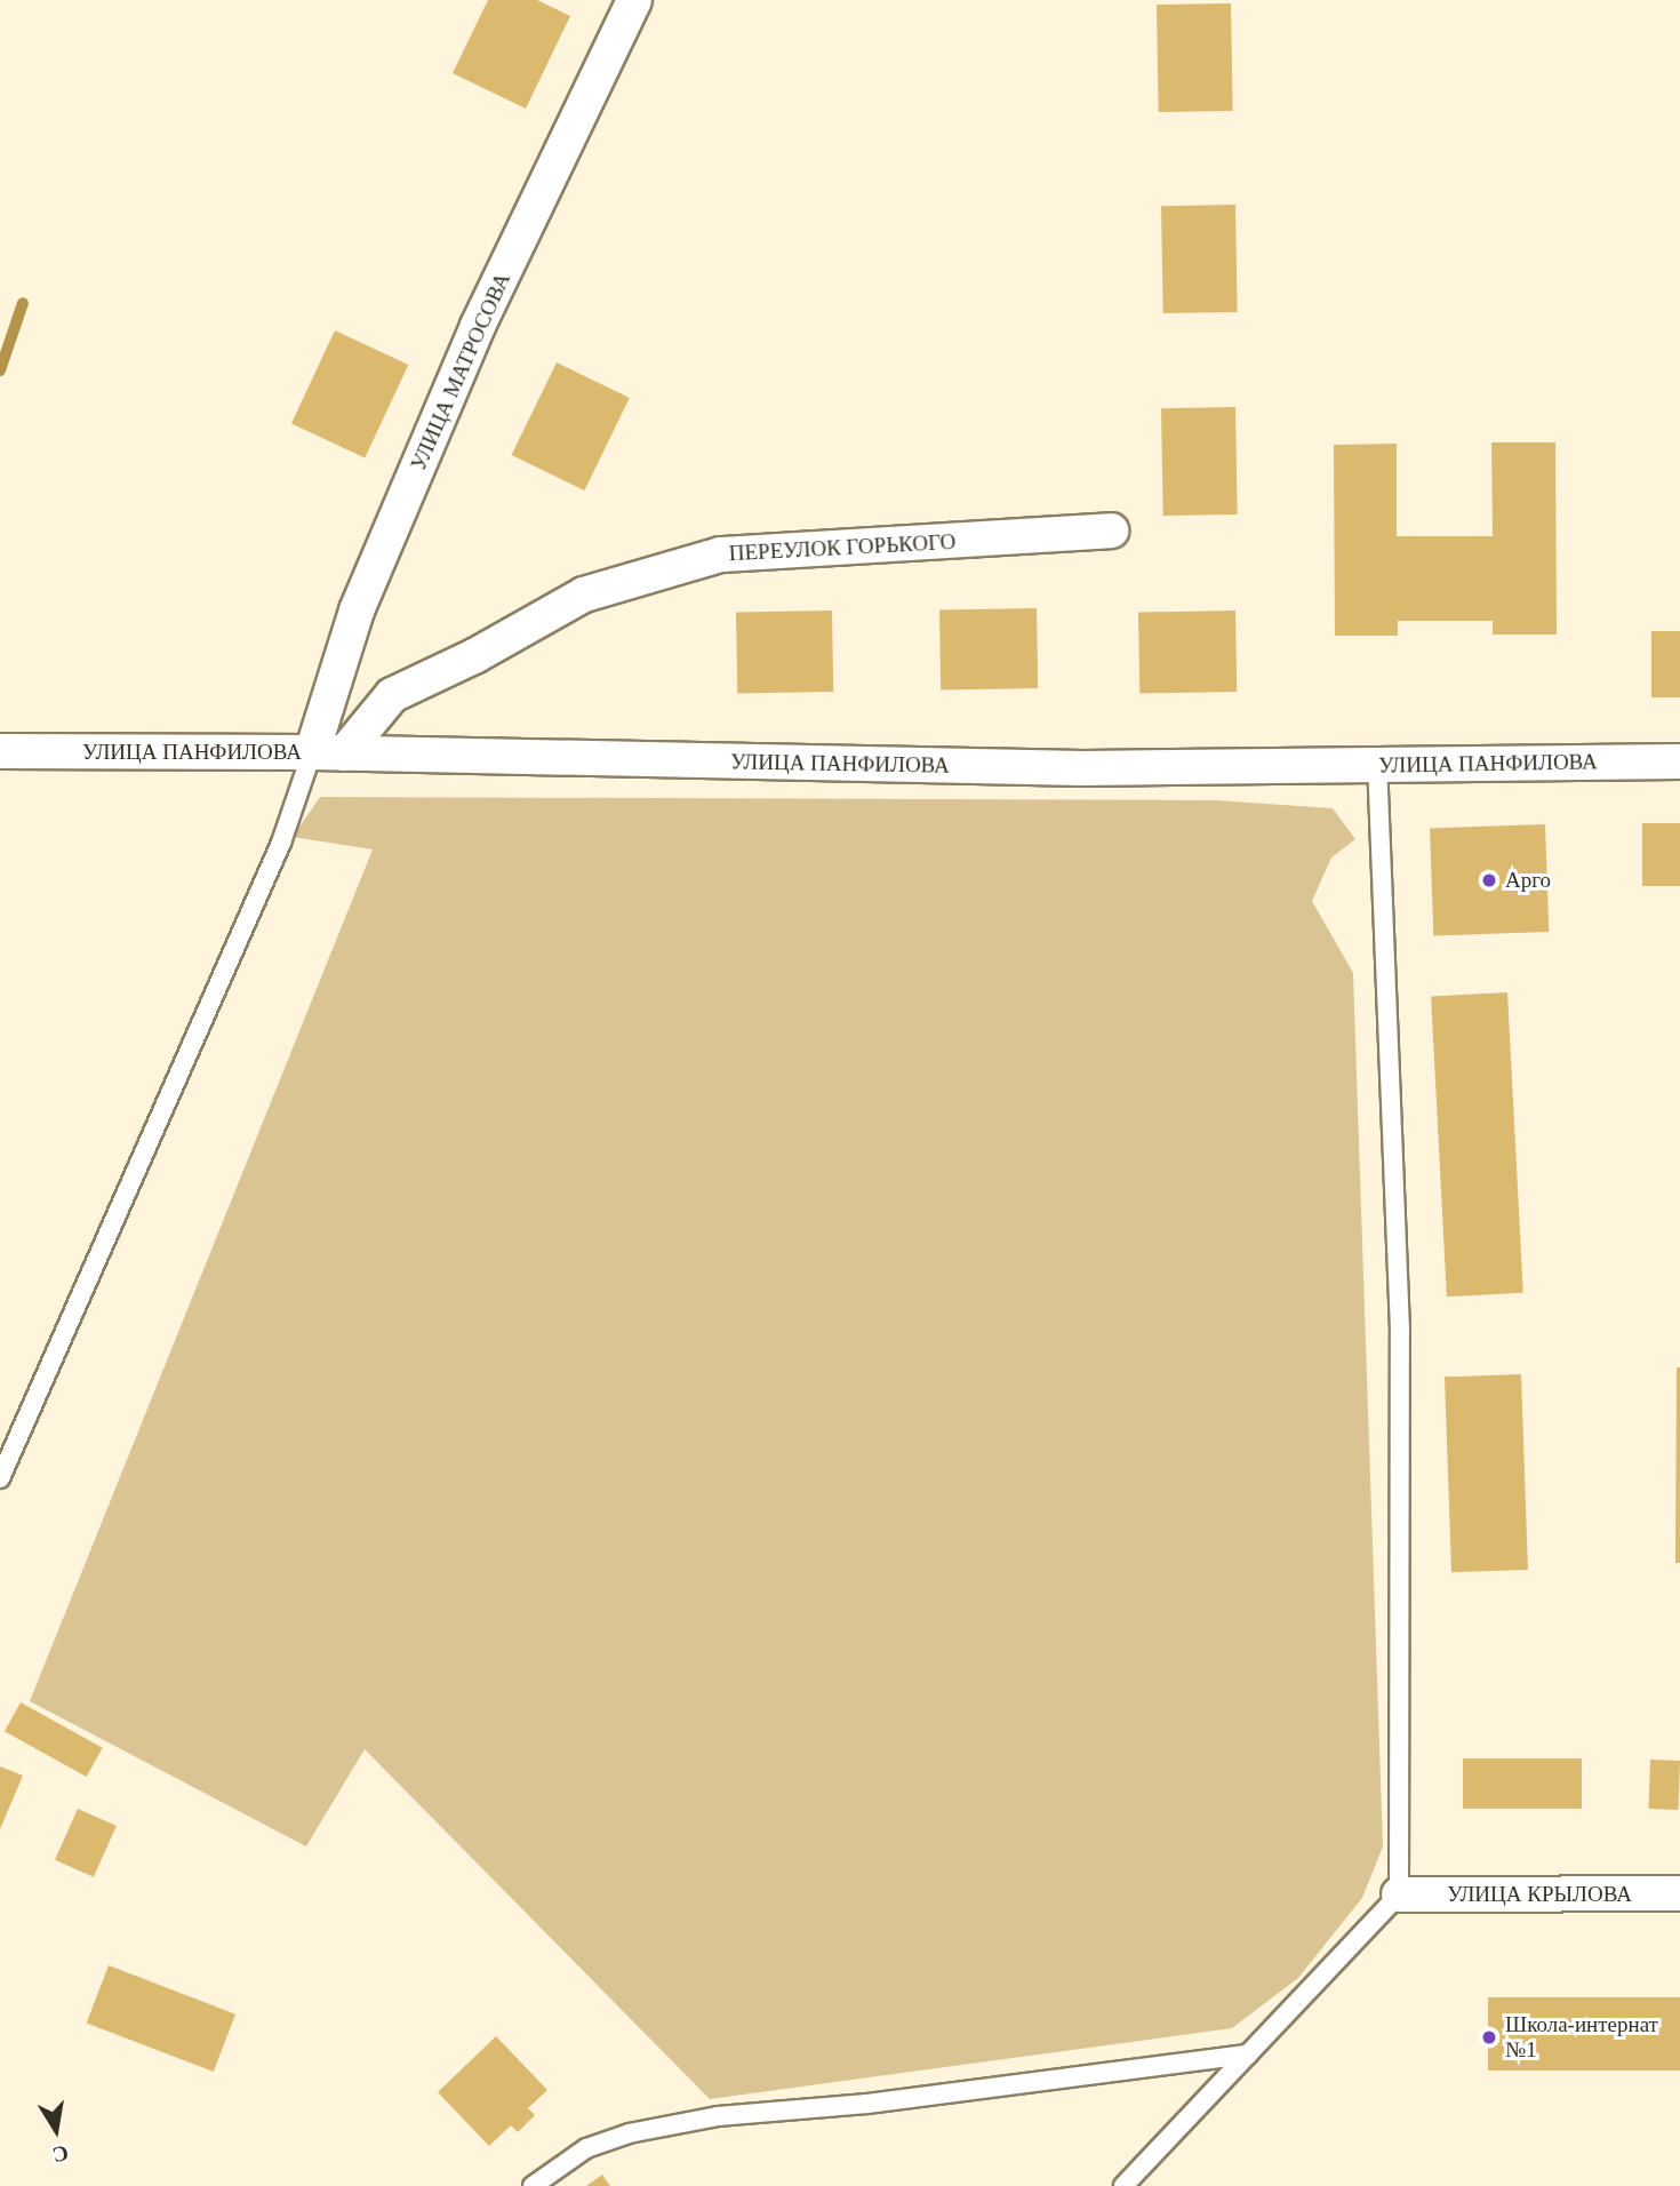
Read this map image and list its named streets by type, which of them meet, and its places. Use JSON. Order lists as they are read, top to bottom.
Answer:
{
  "streets": {
    "street": [
      "УЛИЦА МАТРОСОВА",
      "ПЕРЕУЛОК ГОРЬКОГО",
      "УЛИЦА ПАНФИЛОВА",
      "УЛИЦА КРЫЛОВА"
    ]
  },
  "crossings": [
    ["УЛИЦА МАТРОСОВА", "ПЕРЕУЛОК ГОРЬКОГО"],
    ["УЛИЦА МАТРОСОВА", "УЛИЦА ПАНФИЛОВА"],
    ["ПЕРЕУЛОК ГОРЬКОГО", "УЛИЦА ПАНФИЛОВА"]
  ],
  "places": ["Арго", "Школа-интернат №1"],
  "north": "bottom"
}
